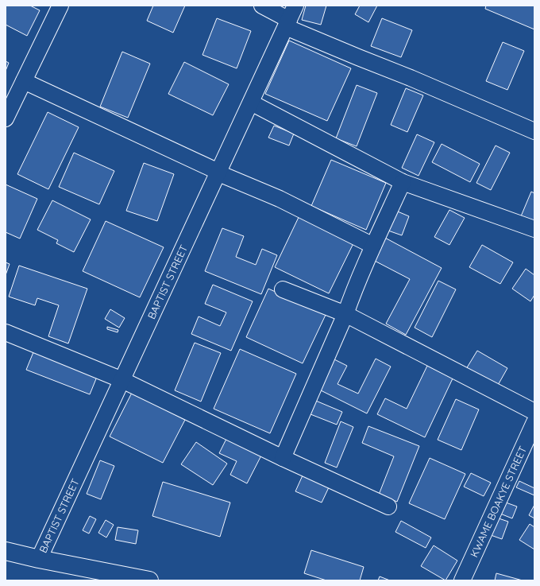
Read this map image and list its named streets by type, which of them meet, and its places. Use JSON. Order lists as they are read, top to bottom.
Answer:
{
  "streets": {
    "street": ["BAPTIST STREET", "KWAME BOAKYE STREET"]
  }
}
